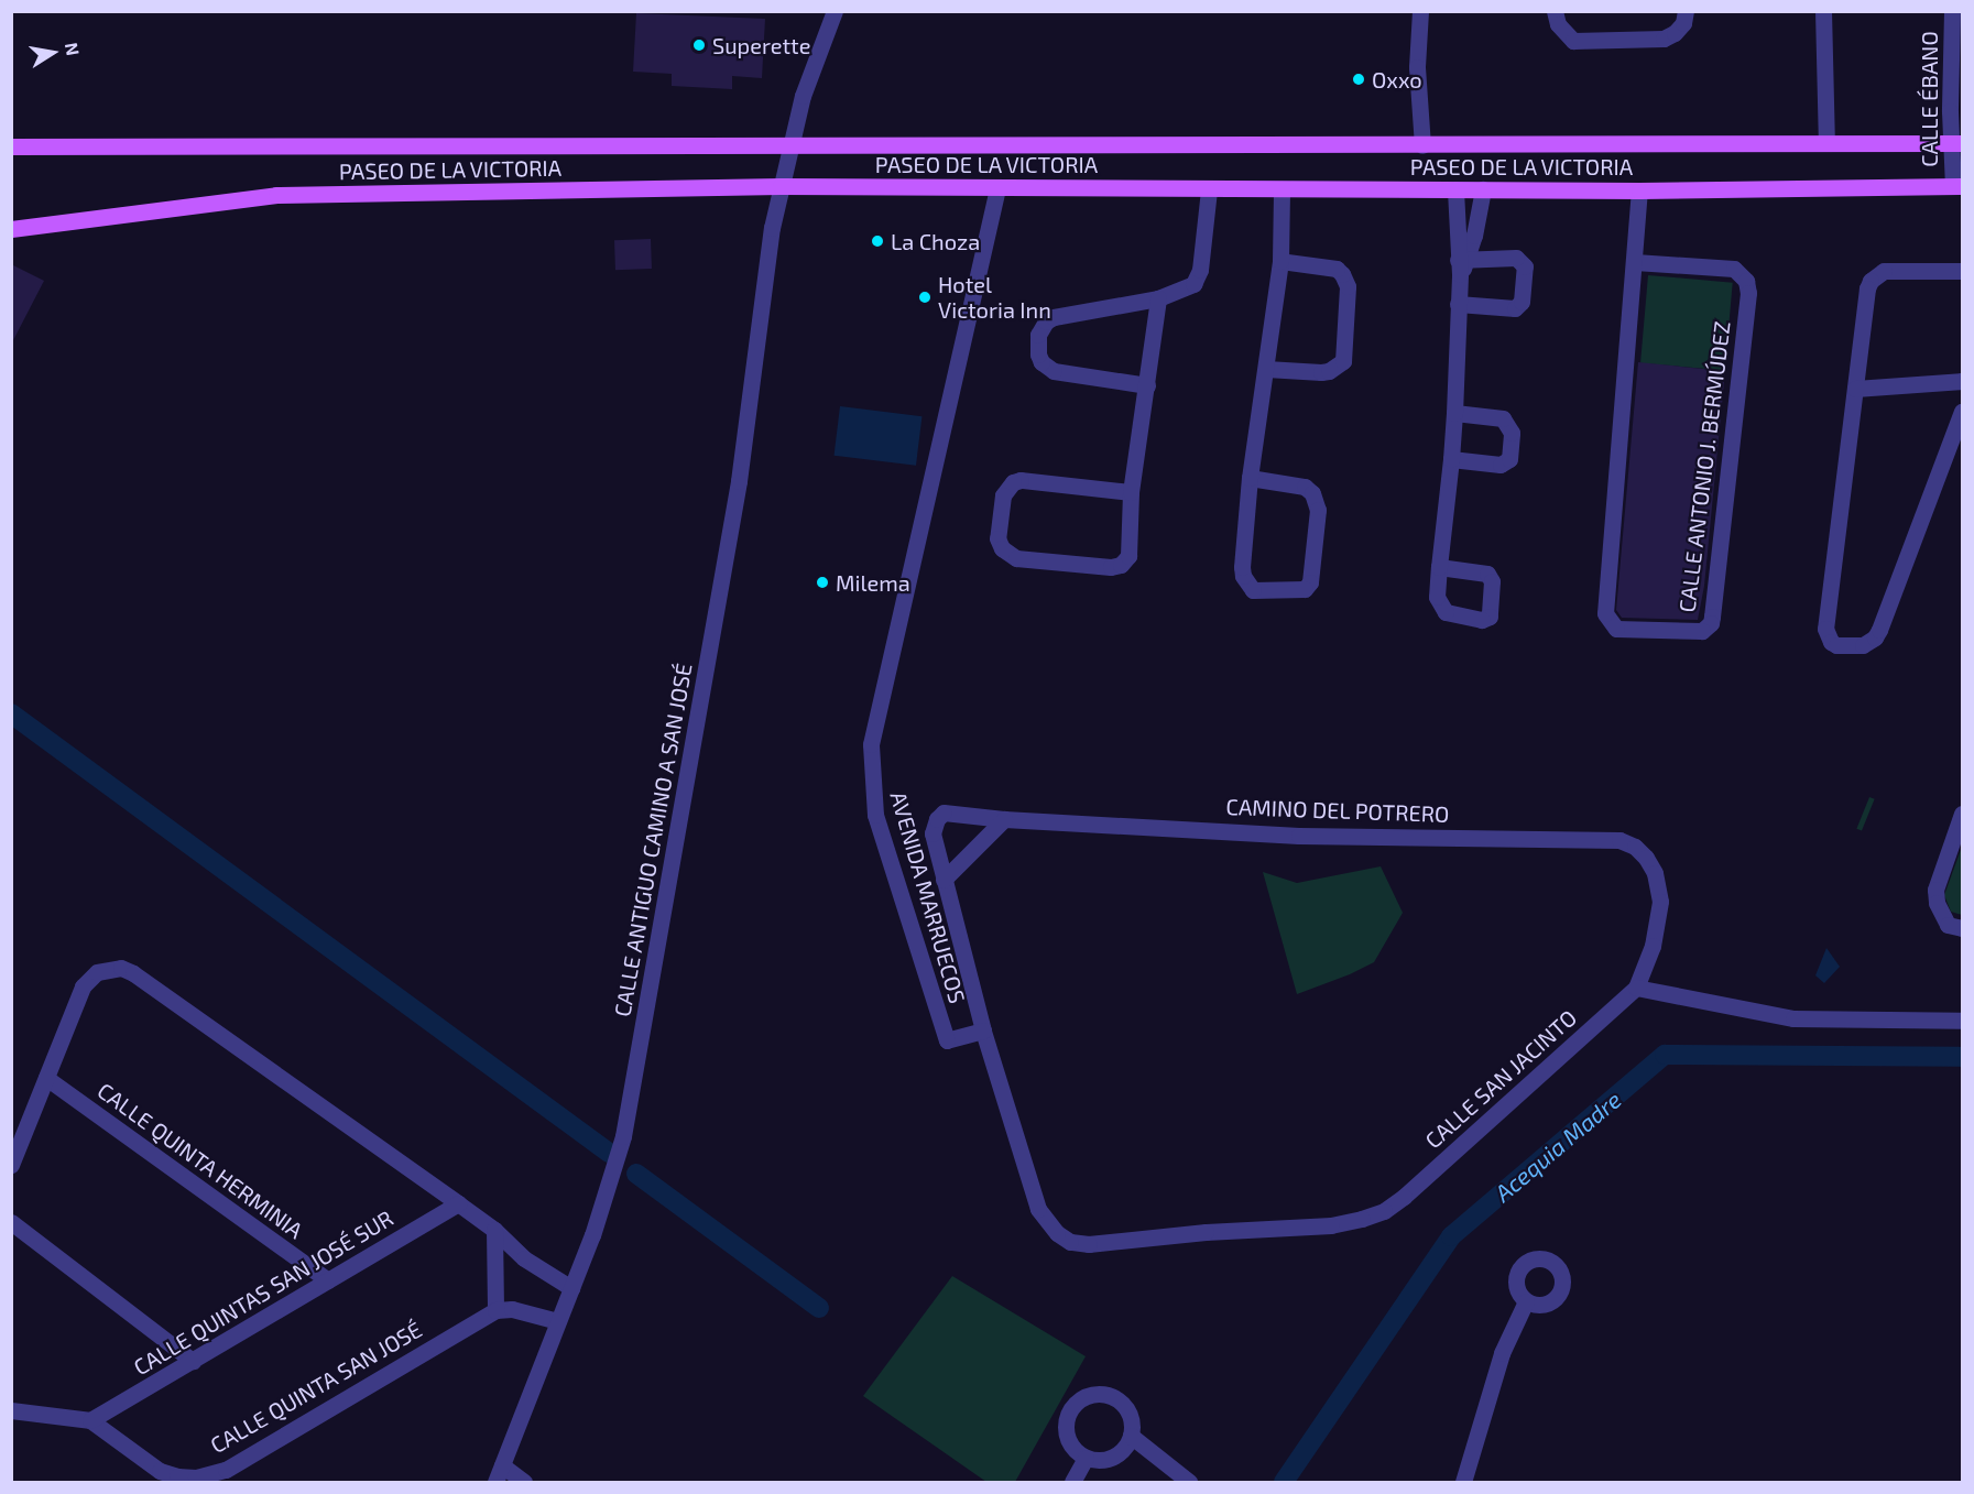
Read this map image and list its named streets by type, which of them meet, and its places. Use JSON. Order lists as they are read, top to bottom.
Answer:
{
  "streets": {
    "main road": ["PASEO DE LA VICTORIA"],
    "street": [
      "CALLE ÉBANO",
      "CALLE ANTONIO J. BERMÚDEZ",
      "CAMINO DEL POTRERO",
      "CALLE ANTIGUO CAMINO A SAN JOSÉ",
      "AVENIDA MARRUECOS",
      "CALLE SAN JACINTO",
      "CALLE QUINTA HERMINIA",
      "CALLE QUINTAS SAN JOSÉ SUR",
      "CALLE QUINTA SAN JOSÉ"
    ]
  },
  "crossings": [
    ["CALLE ÉBANO", "PASEO DE LA VICTORIA"],
    ["PASEO DE LA VICTORIA", "CALLE ANTONIO J. BERMÚDEZ"],
    ["PASEO DE LA VICTORIA", "CALLE ANTIGUO CAMINO A SAN JOSÉ"],
    ["PASEO DE LA VICTORIA", "AVENIDA MARRUECOS"],
    ["CAMINO DEL POTRERO", "AVENIDA MARRUECOS"],
    ["CAMINO DEL POTRERO", "CALLE SAN JACINTO"],
    ["AVENIDA MARRUECOS", "CALLE SAN JACINTO"],
    ["CALLE QUINTA HERMINIA", "CALLE QUINTAS SAN JOSÉ SUR"],
    ["CALLE QUINTAS SAN JOSÉ SUR", "CALLE QUINTA SAN JOSÉ"]
  ],
  "water": ["Acequia Madre"],
  "places": [
    "Superette",
    "Oxxo",
    "La Choza",
    "Hotel Victoria Inn",
    "Milema"
  ],
  "north": "right"
}
